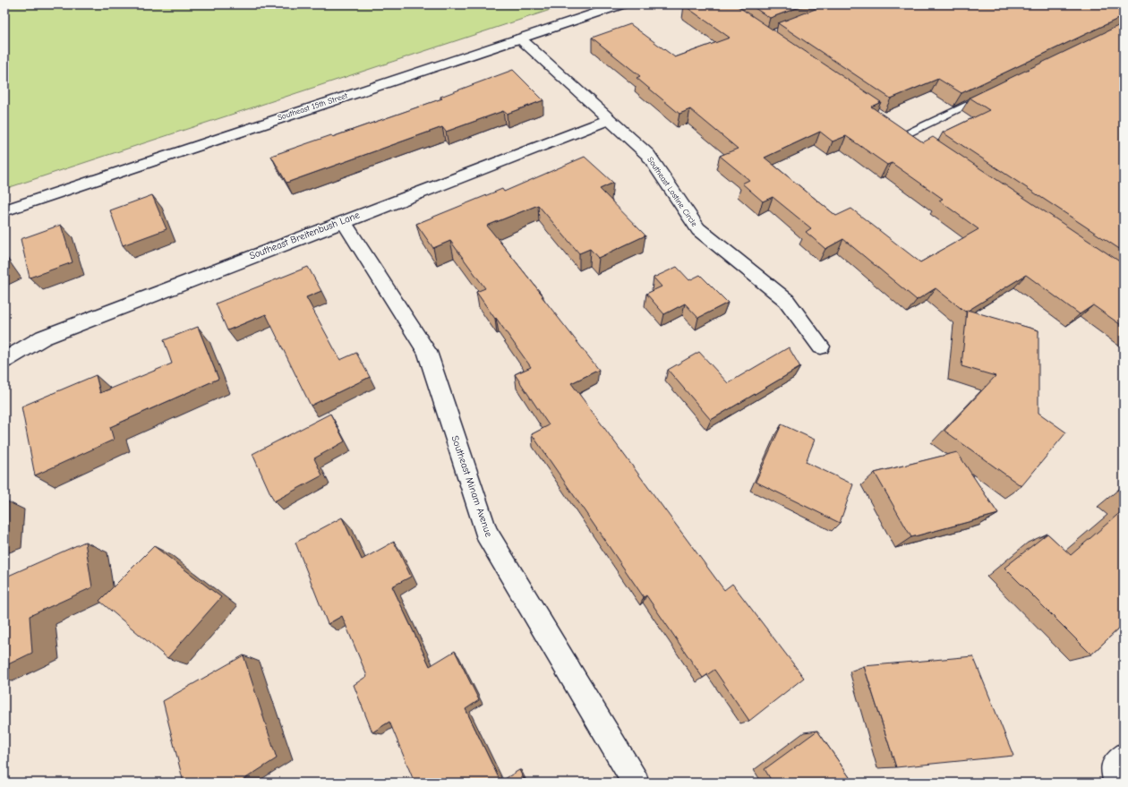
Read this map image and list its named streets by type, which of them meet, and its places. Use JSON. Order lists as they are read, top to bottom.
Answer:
{
  "streets": {
    "street": [
      "Southeast 15th Street",
      "Southeast Lostine Circle",
      "Southeast Breitenbush Lane",
      "Southeast Minam Avenue"
    ]
  },
  "crossings": [
    ["Southeast 15th Street", "Southeast Lostine Circle"],
    ["Southeast Lostine Circle", "Southeast Breitenbush Lane"],
    ["Southeast Breitenbush Lane", "Southeast Minam Avenue"]
  ]
}
